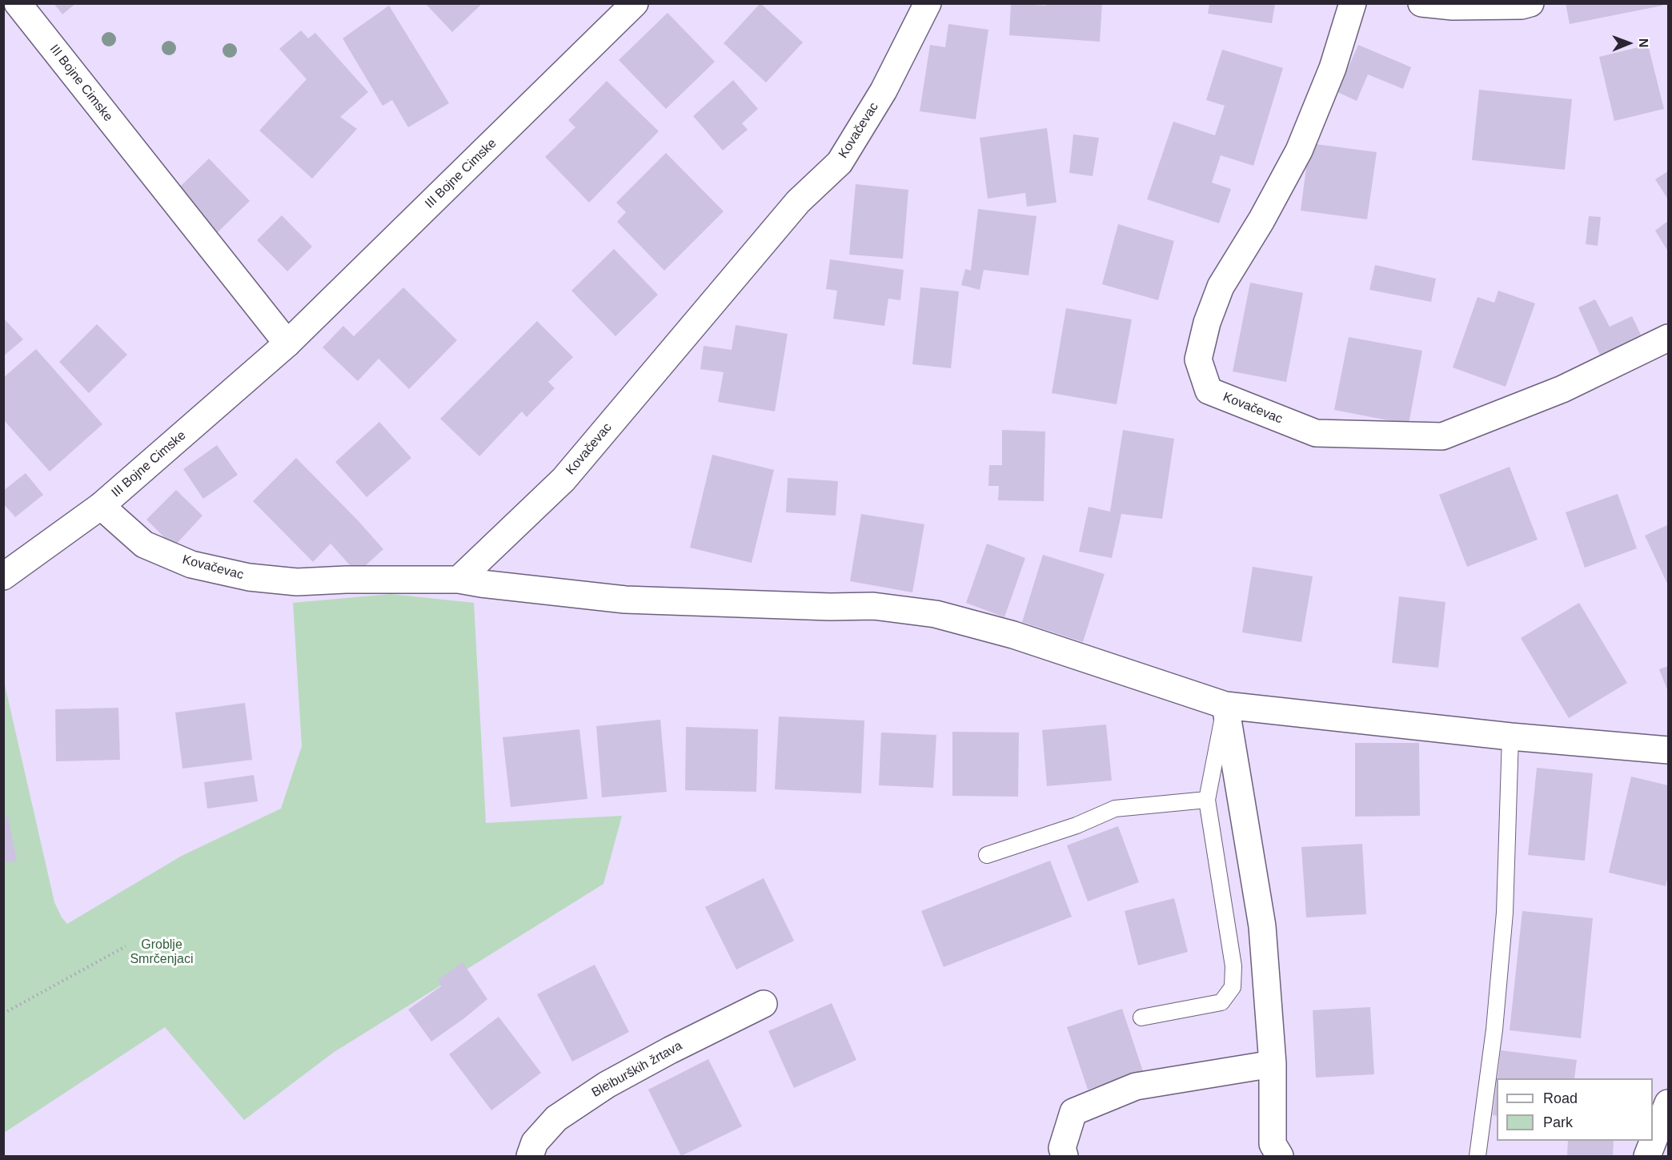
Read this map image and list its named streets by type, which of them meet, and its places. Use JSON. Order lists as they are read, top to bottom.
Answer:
{
  "streets": {
    "street": ["III Bojne Cimske", "Kovačevac", "Bleiburških žrtava"]
  },
  "crossings": [
    ["III Bojne Cimske", "Kovačevac"]
  ],
  "parks": ["Groblje Smrčenjaci"],
  "legend": ["Road", "Park"],
  "north": "right"
}
